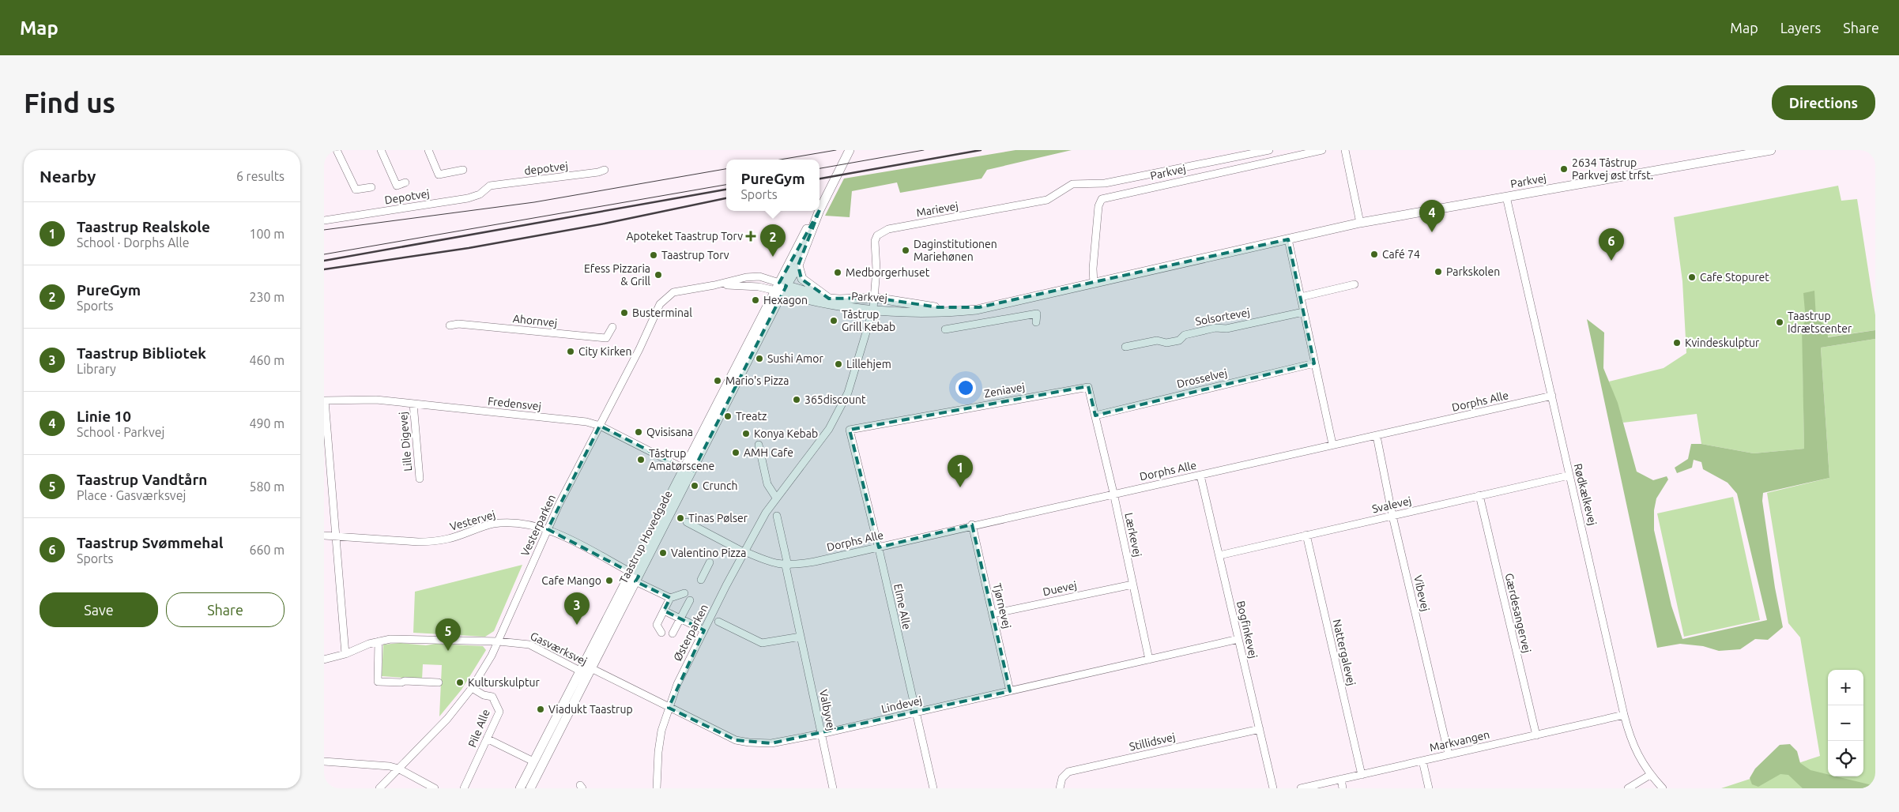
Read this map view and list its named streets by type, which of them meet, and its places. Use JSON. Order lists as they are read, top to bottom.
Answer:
{
  "streets": {
    "street": [
      "depotvej",
      "Parkvej",
      "Depotvej",
      "Marievej",
      "Solsortevej",
      "Ahornvej",
      "Drosselvej",
      "Zeniavej",
      "Dorphs Alle",
      "Fredensvej",
      "Lille Digevej",
      "Rødkælkevej",
      "Svalevej",
      "Vestervej",
      "Vesterparken",
      "Lærkevej",
      "Taastrup Hovedgade",
      "Duevej",
      "Vibevej",
      "Tjørnevej",
      "Elme Alle",
      "Gærdesangervej",
      "Bogfinkevej",
      "Østerparken",
      "Gasværksvej",
      "Nattergalevej",
      "Lindevej",
      "Valbyvej",
      "Pile Alle",
      "Markvangen",
      "Stillidsvej"
    ]
  },
  "crossings": [
    ["depotvej", "Depotvej"],
    ["Parkvej", "Marievej"],
    ["Parkvej", "Rødkælkevej"],
    ["Parkvej", "Vesterparken"],
    ["Parkvej", "Taastrup Hovedgade"],
    ["Parkvej", "Østerparken"],
    ["Marievej", "Østerparken"],
    ["Drosselvej", "Zeniavej"],
    ["Drosselvej", "Lærkevej"],
    ["Zeniavej", "Lærkevej"],
    ["Zeniavej", "Elme Alle"],
    ["Dorphs Alle", "Rødkælkevej"],
    ["Dorphs Alle", "Lærkevej"],
    ["Dorphs Alle", "Vibevej"],
    ["Dorphs Alle", "Tjørnevej"],
    ["Dorphs Alle", "Elme Alle"],
    ["Dorphs Alle", "Bogfinkevej"],
    ["Dorphs Alle", "Østerparken"],
    ["Dorphs Alle", "Valbyvej"],
    ["Fredensvej", "Lille Digevej"],
    ["Fredensvej", "Vesterparken"],
    ["Fredensvej", "Taastrup Hovedgade"],
    ["Rødkælkevej", "Svalevej"],
    ["Rødkælkevej", "Markvangen"],
    ["Svalevej", "Vibevej"],
    ["Svalevej", "Gærdesangervej"],
    ["Svalevej", "Bogfinkevej"],
    ["Svalevej", "Nattergalevej"],
    ["Vestervej", "Vesterparken"],
    ["Vestervej", "Taastrup Hovedgade"],
    ["Vesterparken", "Taastrup Hovedgade"],
    ["Vesterparken", "Gasværksvej"],
    ["Vesterparken", "Pile Alle"],
    ["Lærkevej", "Duevej"],
    ["Lærkevej", "Lindevej"],
    ["Taastrup Hovedgade", "Gasværksvej"],
    ["Taastrup Hovedgade", "Lindevej"],
    ["Duevej", "Tjørnevej"],
    ["Vibevej", "Markvangen"],
    ["Tjørnevej", "Lindevej"],
    ["Elme Alle", "Lindevej"],
    ["Gærdesangervej", "Markvangen"],
    ["Bogfinkevej", "Lindevej"],
    ["Bogfinkevej", "Stillidsvej"],
    ["Østerparken", "Lindevej"],
    ["Gasværksvej", "Lindevej"],
    ["Nattergalevej", "Markvangen"],
    ["Lindevej", "Valbyvej"]
  ],
  "places": {
    "other": [
      "2634 Tåstrup Parkvej øst trfst.",
      "Daginstitutionen Mariehønen",
      "Café 74",
      "Taastrup Torv",
      "Parkskolen",
      "Medborgerhuset",
      "Efess Pizzaria & Grill",
      "Cafe Stopuret",
      "Hexagon",
      "Busterminal",
      "Tåstrup Grill Kebab",
      "Taastrup Idrætscenter",
      "Kvindeskulptur",
      "City Kirken",
      "Sushi Amor",
      "Lillehjem",
      "Mario's Pizza",
      "365discount",
      "Treatz",
      "Qvisisana",
      "Konya Kebab",
      "AMH Cafe",
      "Tåstrup Amatørscene",
      "Crunch",
      "Tinas Pølser",
      "Valentino Pizza",
      "Cafe Mango",
      "Kulturskulptur",
      "Viadukt Taastrup"
    ],
    "health": ["Apoteket Taastrup Torv"]
  },
  "page": {
    "header": "Map",
    "nav": ["Map", "Layers", "Share"],
    "buttons": [
      "Directions",
      ["Save", "Share"]
    ],
    "title": "Find us",
    "heading": ["Nearby", "6 results"],
    "popup": ["PureGym", "Sports"],
    "pins": [
      "4",
      "2",
      "6",
      "1",
      "3",
      "5"
    ],
    "list": [
      {
        "mark": "1",
        "name": "Taastrup Realskole",
        "note": "School · Dorphs Alle",
        "value": "100 m"
      },
      {
        "mark": "2",
        "name": "PureGym",
        "note": "Sports",
        "value": "230 m"
      },
      {
        "mark": "3",
        "name": "Taastrup Bibliotek",
        "note": "Library",
        "value": "460 m"
      },
      {
        "mark": "4",
        "name": "Linie 10",
        "note": "School · Parkvej",
        "value": "490 m"
      },
      {
        "mark": "5",
        "name": "Taastrup Vandtårn",
        "note": "Place · Gasværksvej",
        "value": "580 m"
      },
      {
        "mark": "6",
        "name": "Taastrup Svømmehal",
        "note": "Sports",
        "value": "660 m"
      }
    ],
    "map_buttons": ["+", "−"]
  }
}
